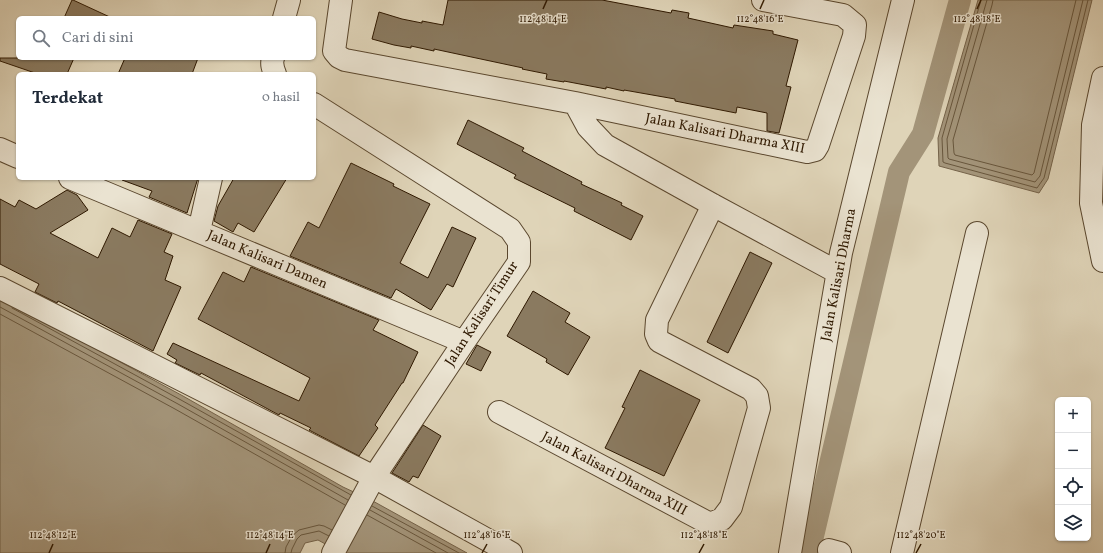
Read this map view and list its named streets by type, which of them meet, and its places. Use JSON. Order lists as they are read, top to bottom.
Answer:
{
  "streets": {
    "street": [
      "Jalan Kalisari Dharma XIII",
      "Jalan Kalisari Damen",
      "Jalan Kalisari Dharma",
      "Jalan Kalisari Timur"
    ]
  },
  "crossings": [
    ["Jalan Kalisari Damen", "Jalan Kalisari Timur"]
  ],
  "page": {
    "search": "Cari di sini",
    "heading": ["Terdekat", "0 hasil"],
    "map_buttons": ["+", "−"]
  },
  "coordinates": [
    "112°48'14\"E",
    "112°48'16\"E",
    "112°48'18\"E",
    "112°48'12\"E",
    "112°48'20\"E"
  ]
}
